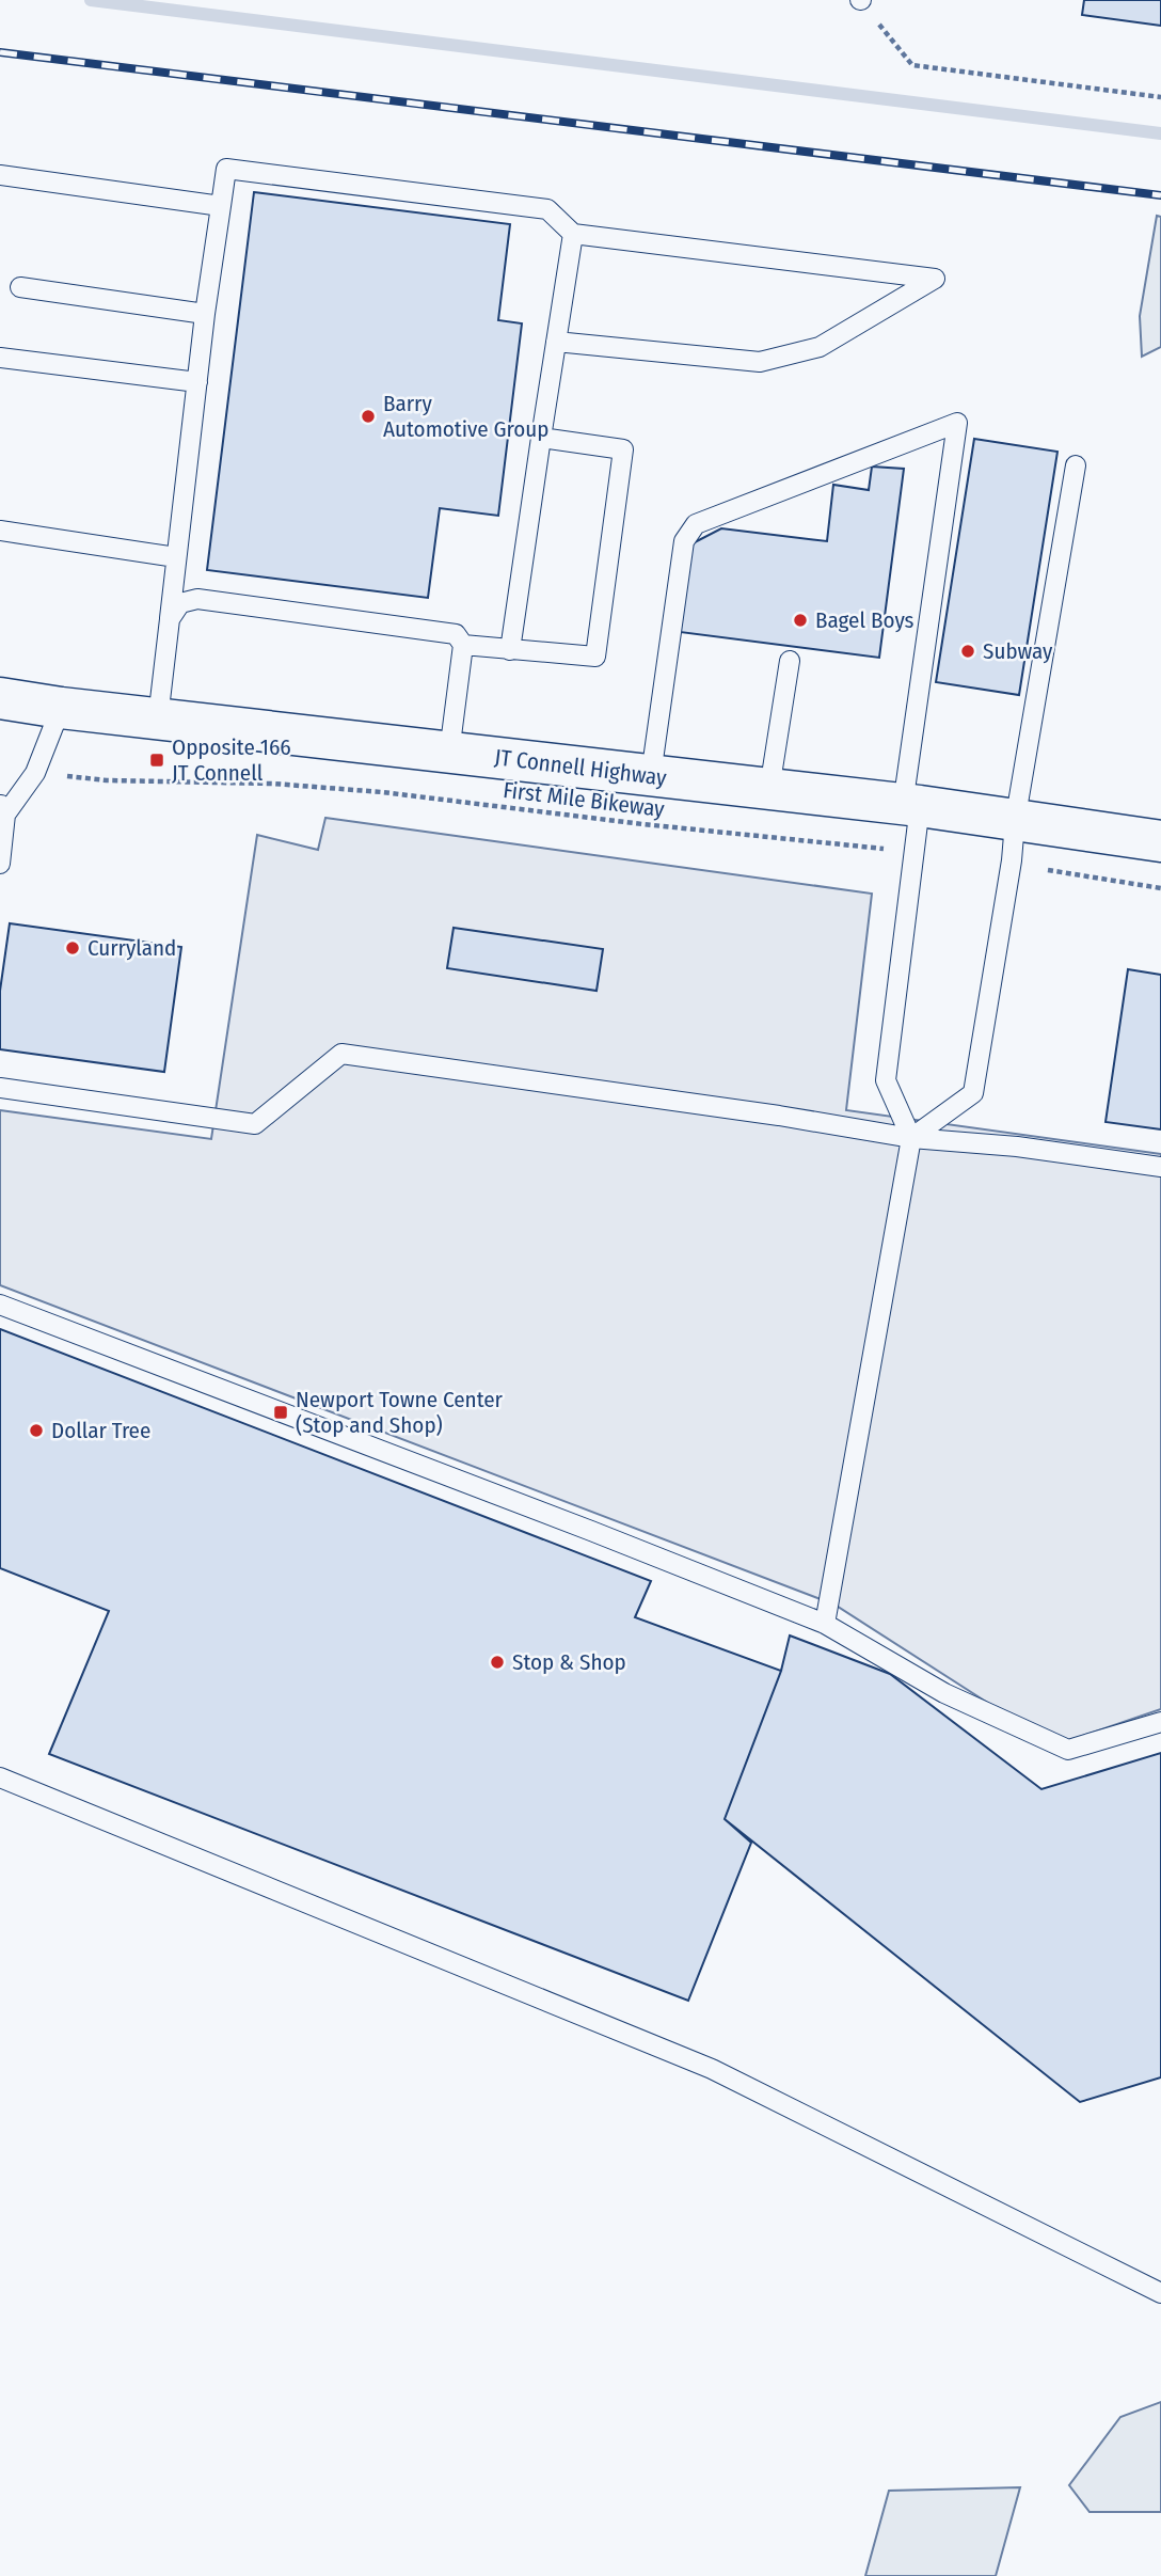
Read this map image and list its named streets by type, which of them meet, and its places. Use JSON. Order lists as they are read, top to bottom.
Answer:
{
  "streets": {
    "highway": ["JT Connell Highway"],
    "path": ["First Mile Bikeway"]
  },
  "places": {
    "other": [
      "Barry Automotive Group",
      "Bagel Boys",
      "Subway",
      "Curryland",
      "Dollar Tree",
      "Stop & Shop"
    ],
    "transit": ["Opposite 166 JT Connell", "Newport Towne Center (Stop and Shop)"]
  }
}
